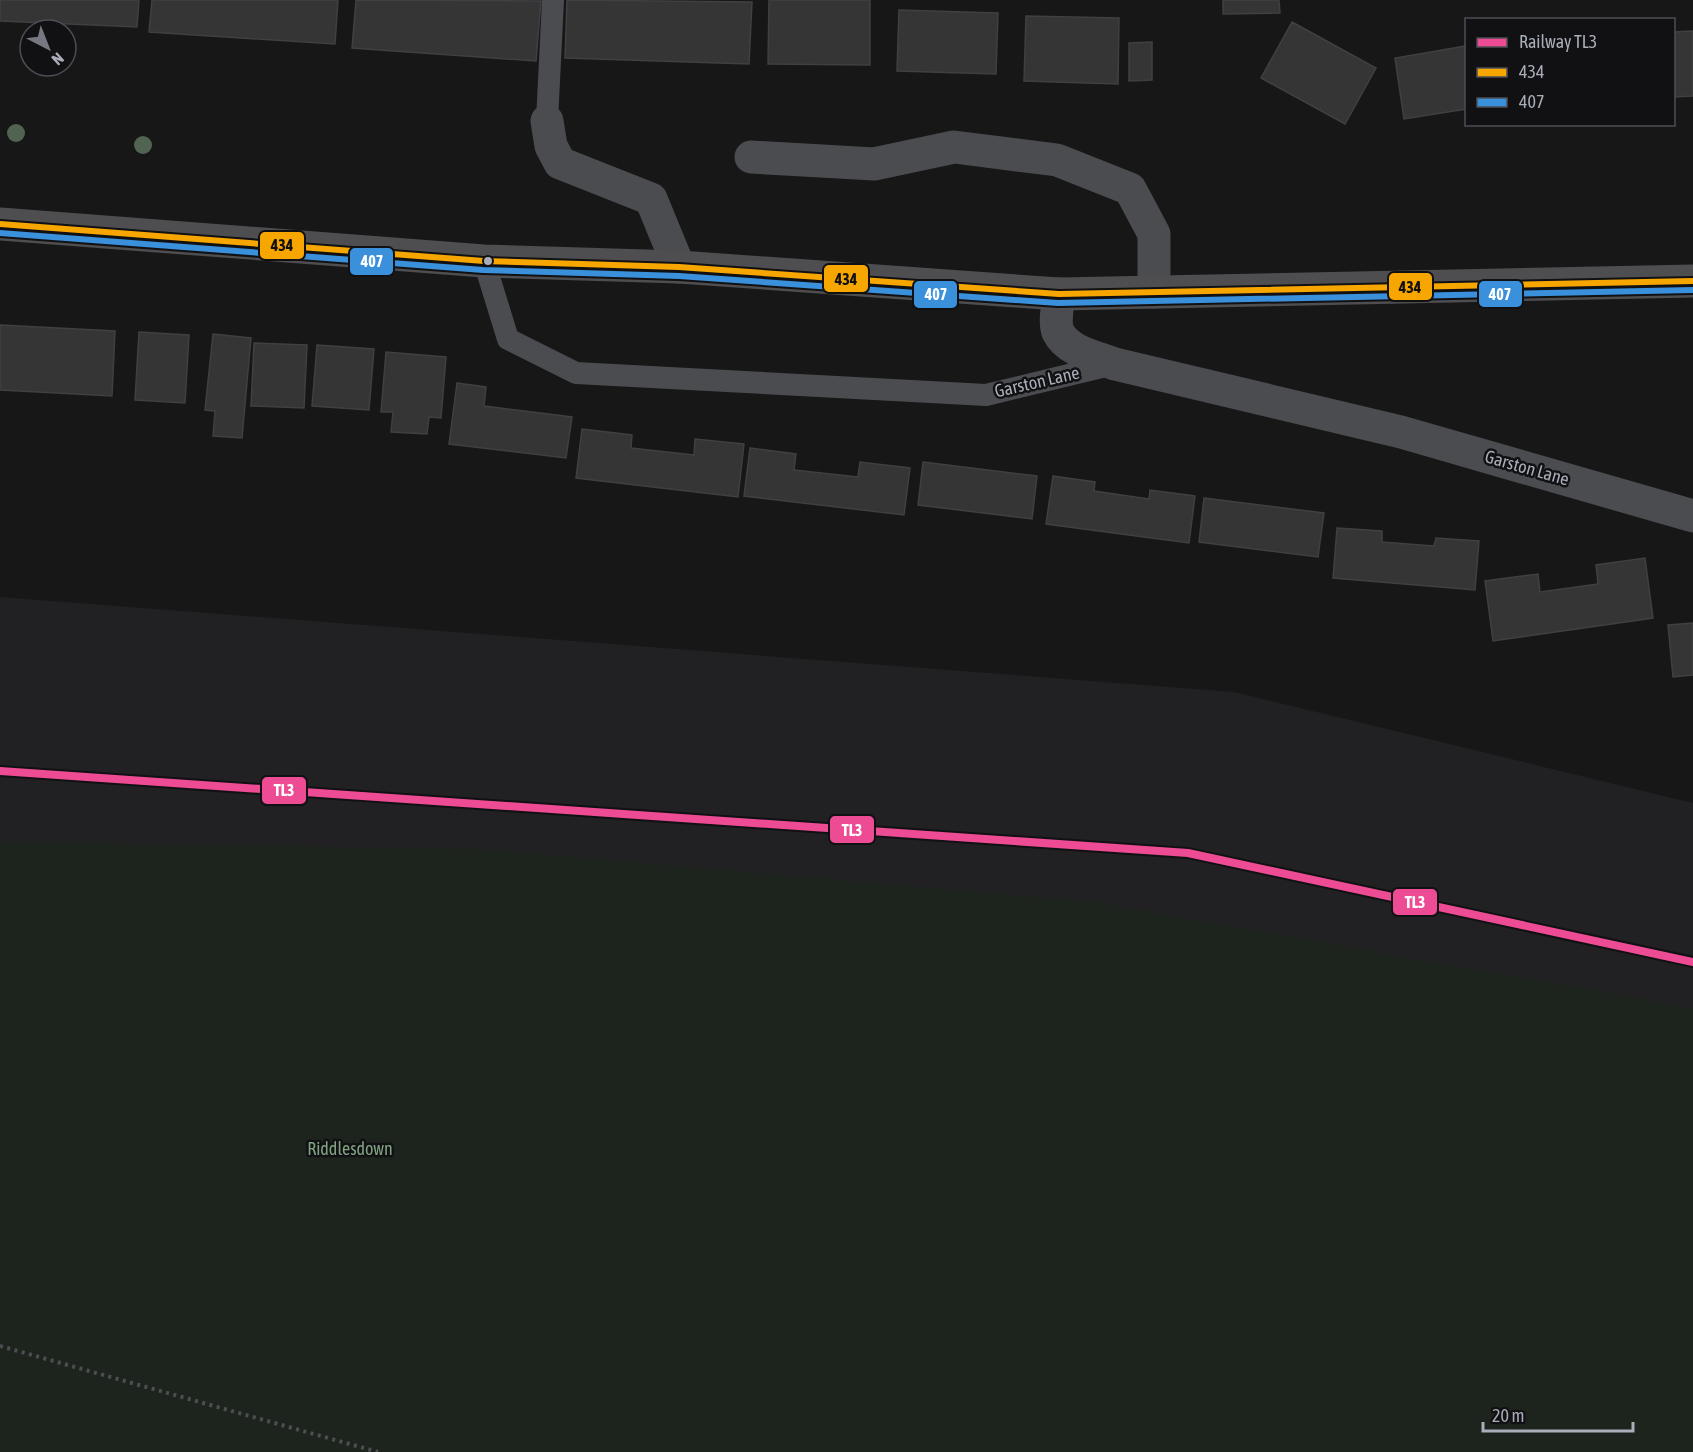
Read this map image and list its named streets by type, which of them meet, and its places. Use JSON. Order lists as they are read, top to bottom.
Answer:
{
  "streets": {
    "street": ["Garston Lane"]
  },
  "parks": ["Riddlesdown"],
  "lines": ["transit line 434", "transit line 407", "rail line TL3"],
  "legend": ["Railway TL3", "434", "407"],
  "scale_bar": "20 m",
  "north": "bottom right"
}
